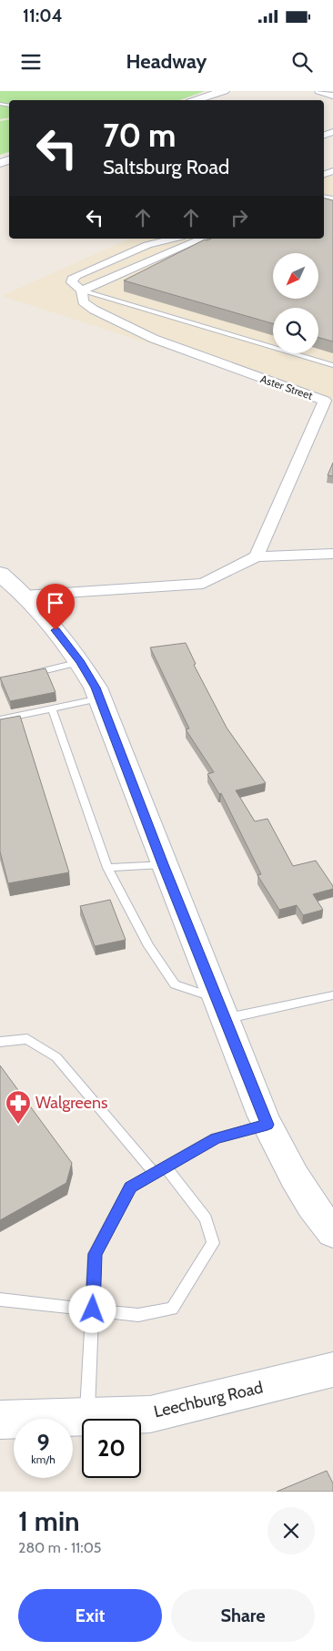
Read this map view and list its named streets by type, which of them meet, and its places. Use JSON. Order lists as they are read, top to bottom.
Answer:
{
  "streets": {
    "main road": ["Leechburg Road"],
    "street": ["Aster Street"]
  },
  "places": {
    "pharmacy": ["Walgreens"]
  },
  "north": "bottom left",
  "page": {
    "status": "11:04",
    "header": "Headway",
    "turn": ["70 m", "Saltsburg Road"],
    "speed": "9 km/h",
    "limit": "20",
    "heading": ["1 min", "280 m · 11:05"],
    "buttons": ["Exit", "Share"]
  }
}
